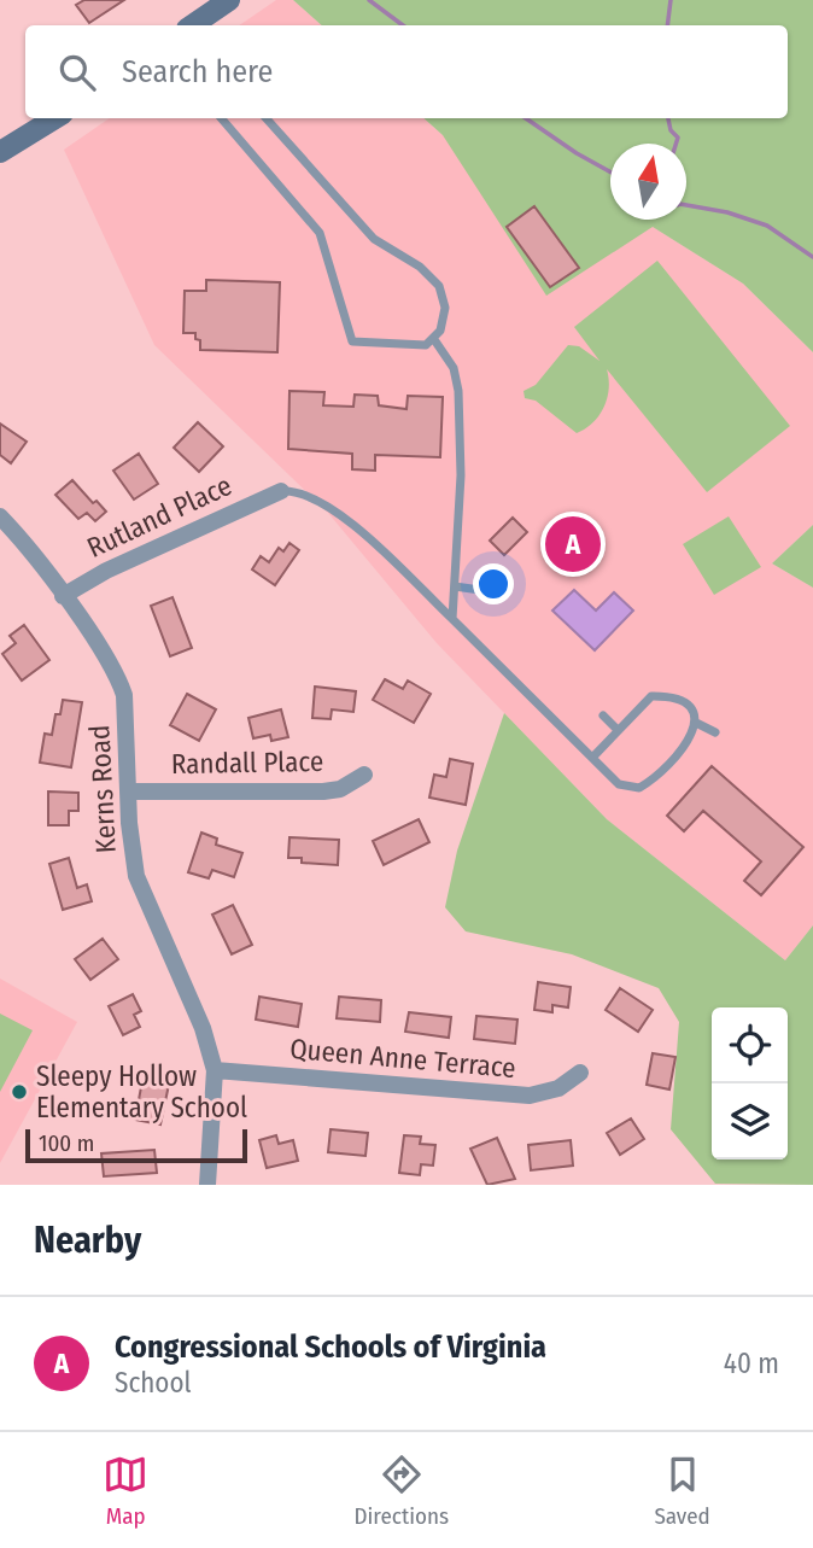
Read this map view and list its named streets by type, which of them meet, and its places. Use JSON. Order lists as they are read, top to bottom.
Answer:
{
  "streets": {
    "street": [
      "Rutland Place",
      "Randall Place",
      "Kerns Road",
      "Queen Anne Terrace"
    ]
  },
  "crossings": [
    ["Rutland Place", "Kerns Road"],
    ["Randall Place", "Kerns Road"],
    ["Kerns Road", "Queen Anne Terrace"]
  ],
  "places": ["Sleepy Hollow Elementary School"],
  "scale_bar": "100 m",
  "north": "top",
  "page": {
    "search": "Search here",
    "pins": "A",
    "scale": "100 m",
    "heading": "Nearby",
    "list": [
      {
        "mark": "A",
        "name": "Congressional Schools of Virginia",
        "note": "School",
        "value": "40 m"
      }
    ],
    "nav": ["Map", "Directions", "Saved"]
  }
}
